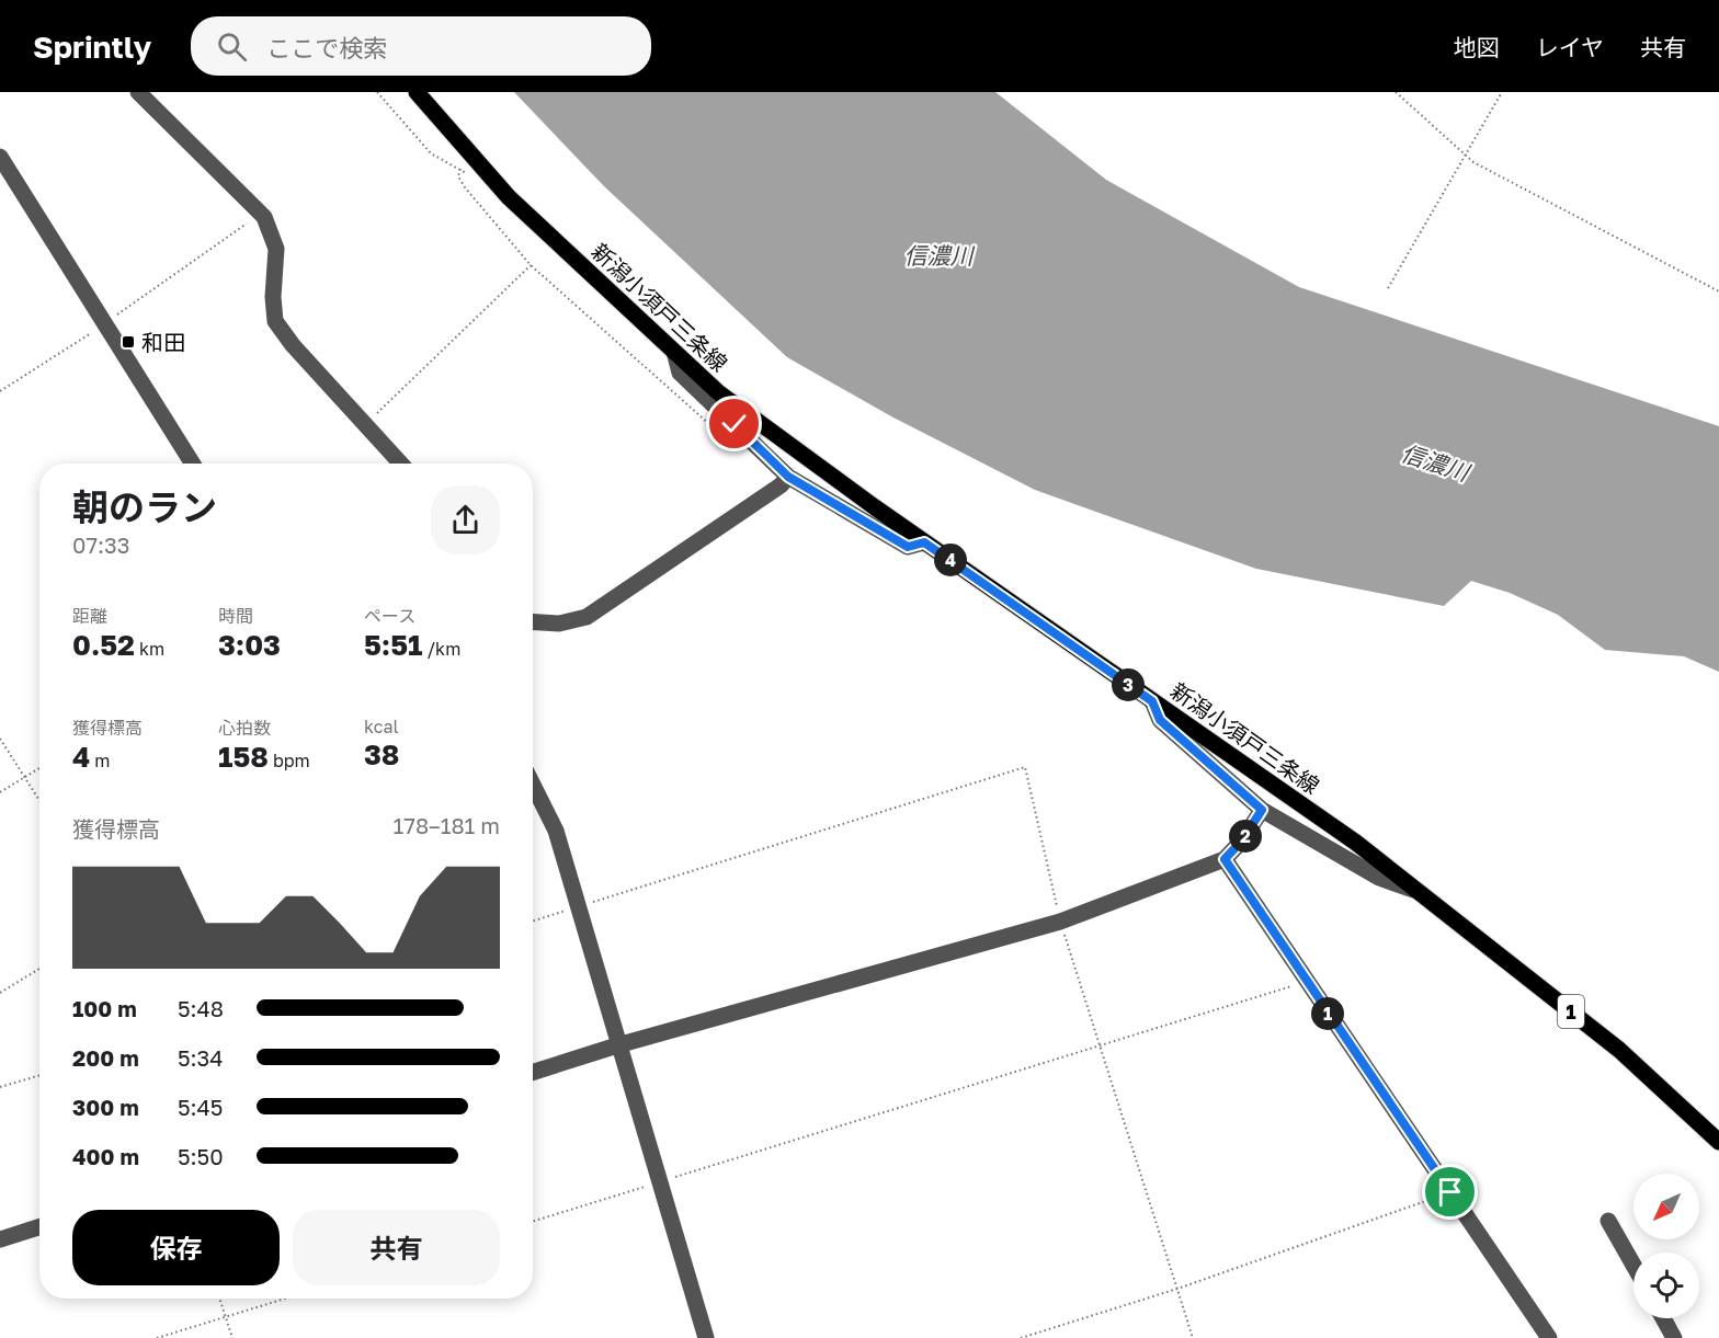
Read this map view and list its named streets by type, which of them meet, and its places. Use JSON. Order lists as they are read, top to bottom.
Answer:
{
  "streets": {
    "main road": ["新潟小須戸三条線", "1"]
  },
  "water": ["信濃川"],
  "places": {
    "transit": ["和田"]
  },
  "north": "bottom left",
  "page": {
    "header": "Sprintly",
    "search": "ここで検索",
    "nav": ["地図", "レイヤ", "共有"],
    "heading": ["朝のラン", "07:33"],
    "pins": [
      "4",
      "3",
      "2",
      "1"
    ],
    "stats": [
      ["距離", "0.52 km"],
      ["時間", "3:03"],
      ["ペース", "5:51 /km"],
      ["獲得標高", "4 m"],
      ["心拍数", "158 bpm"],
      ["kcal", "38"]
    ],
    "chart": ["獲得標高", "178–181 m"],
    "list": [
      {
        "name": "100 m",
        "note": "5:48"
      },
      {
        "name": "200 m",
        "note": "5:34"
      },
      {
        "name": "300 m",
        "note": "5:45"
      },
      {
        "name": "400 m",
        "note": "5:50"
      }
    ],
    "buttons": ["保存", "共有"]
  }
}
